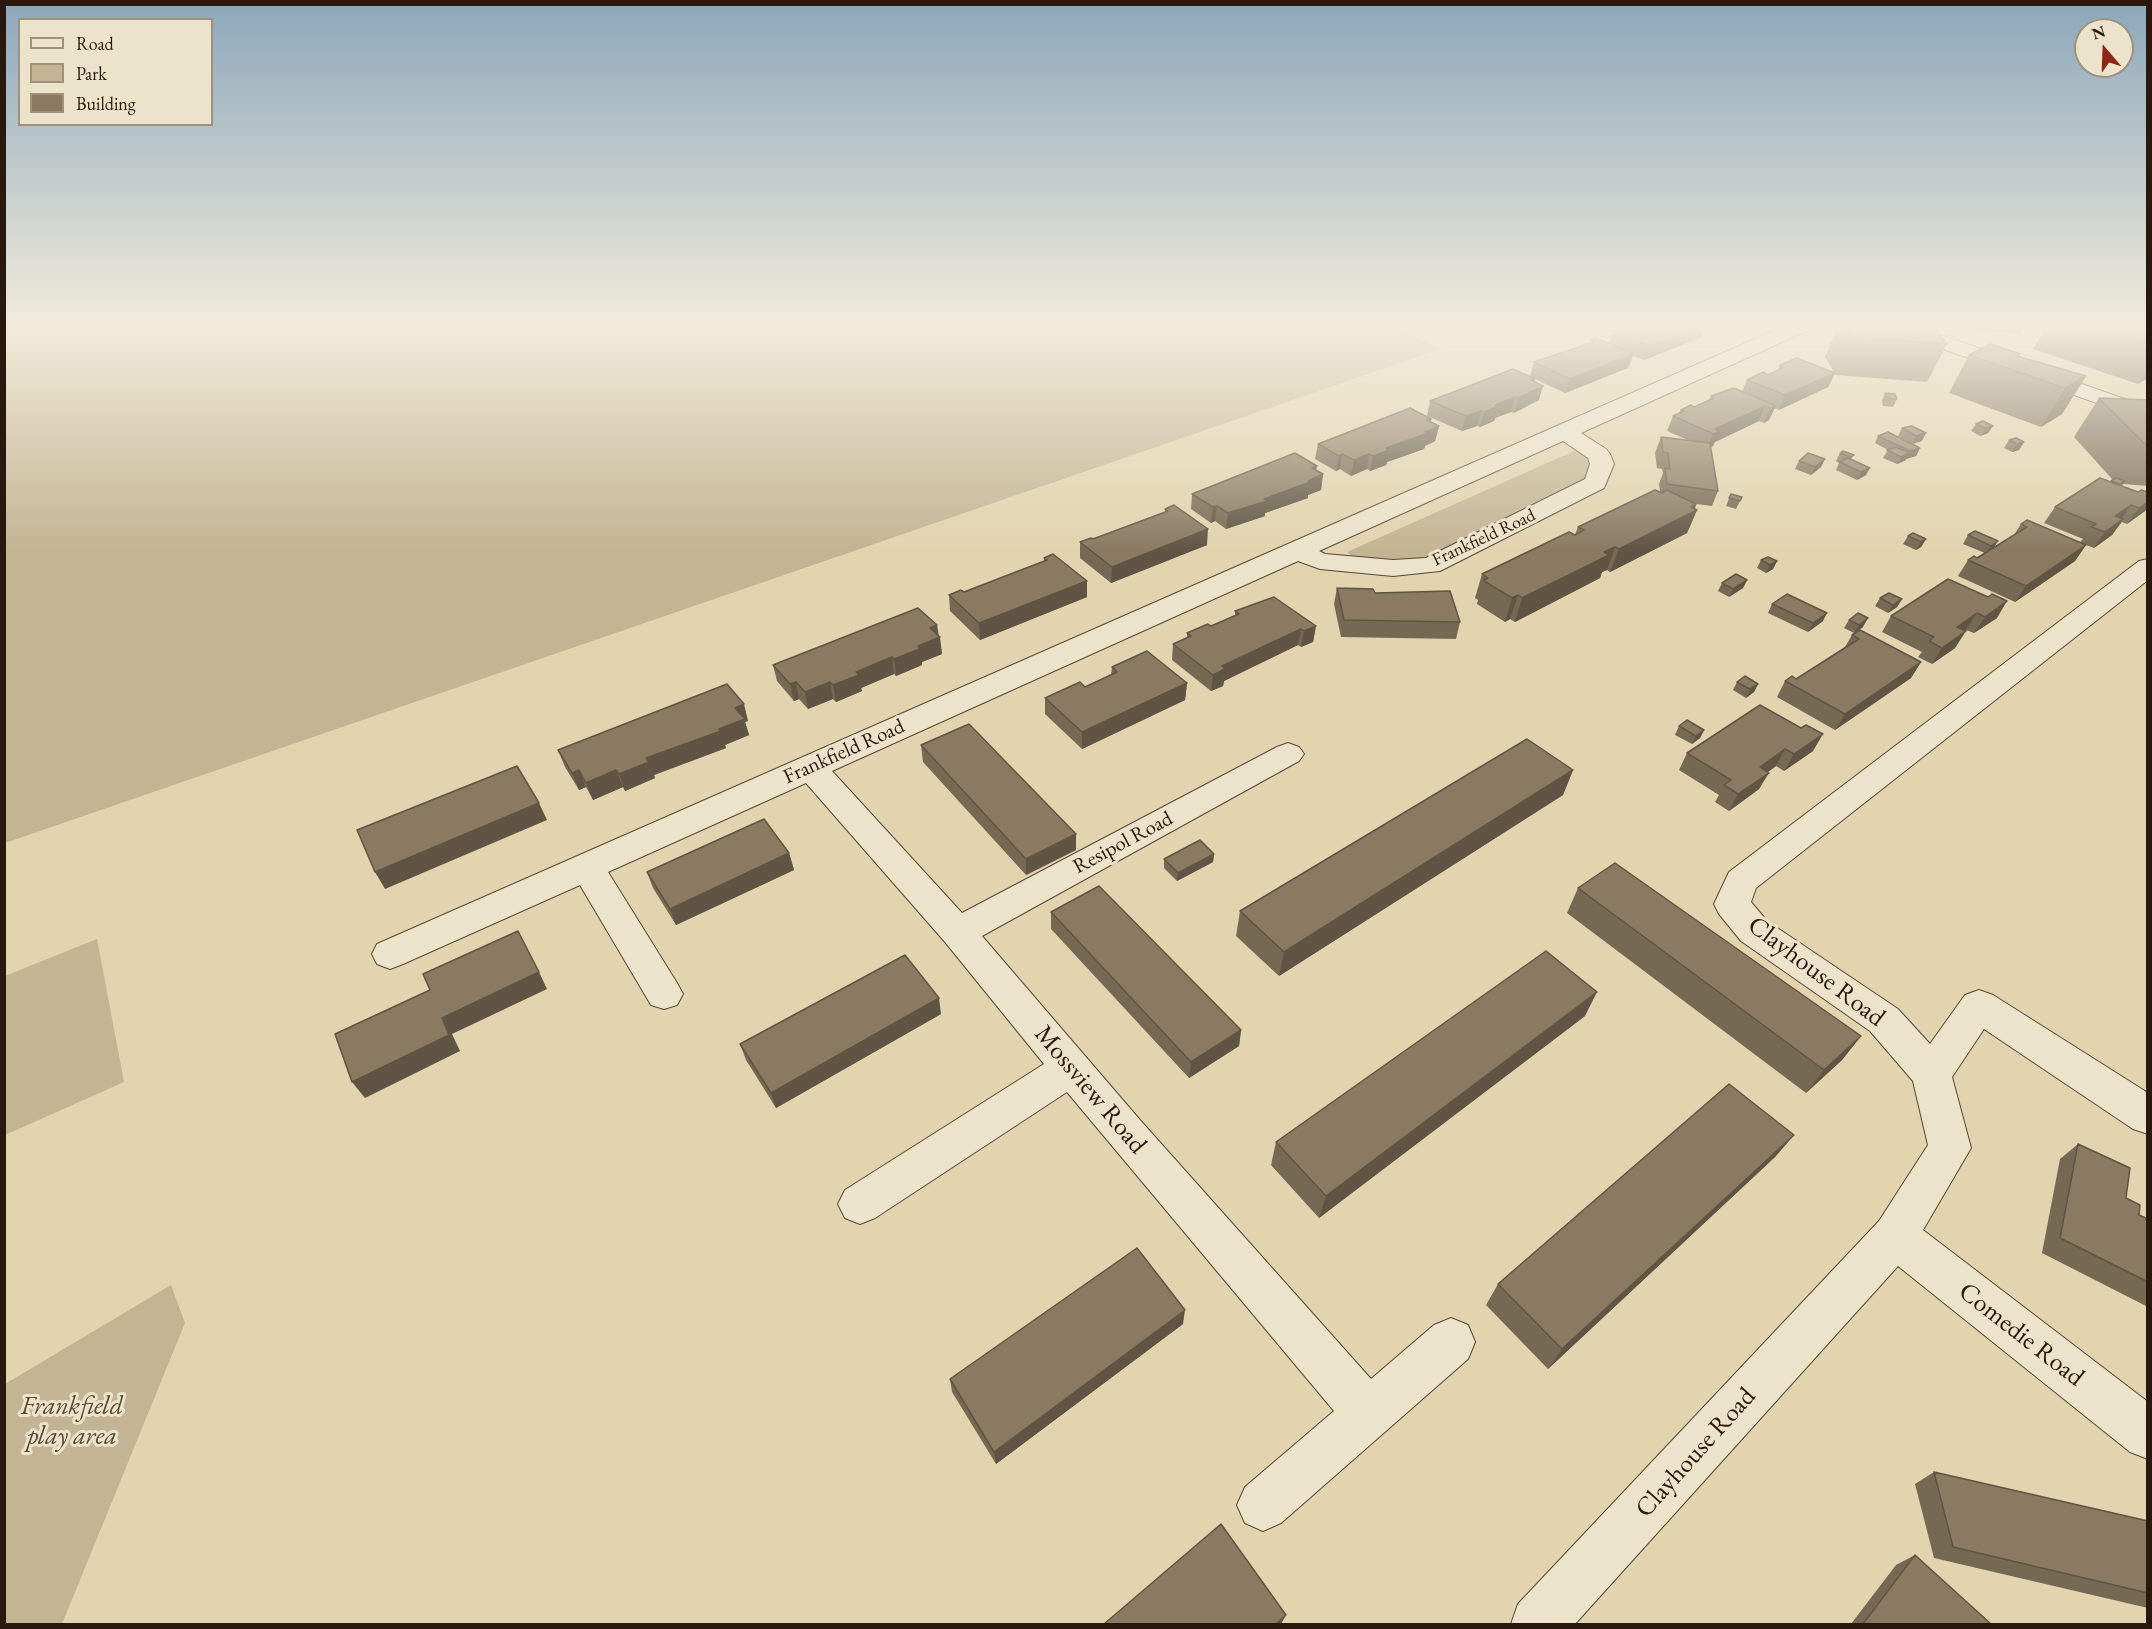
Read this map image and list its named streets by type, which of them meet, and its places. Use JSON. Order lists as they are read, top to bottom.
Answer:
{
  "streets": {
    "street": [
      "Frankfield Road",
      "Resipol Road",
      "Clayhouse Road",
      "Mossview Road",
      "Comedie Road"
    ]
  },
  "crossings": [
    ["Frankfield Road", "Mossview Road"],
    ["Resipol Road", "Mossview Road"],
    ["Clayhouse Road", "Comedie Road"]
  ],
  "parks": ["Frankfield play area"],
  "legend": ["Road", "Park", "Building"],
  "north": "top"
}
